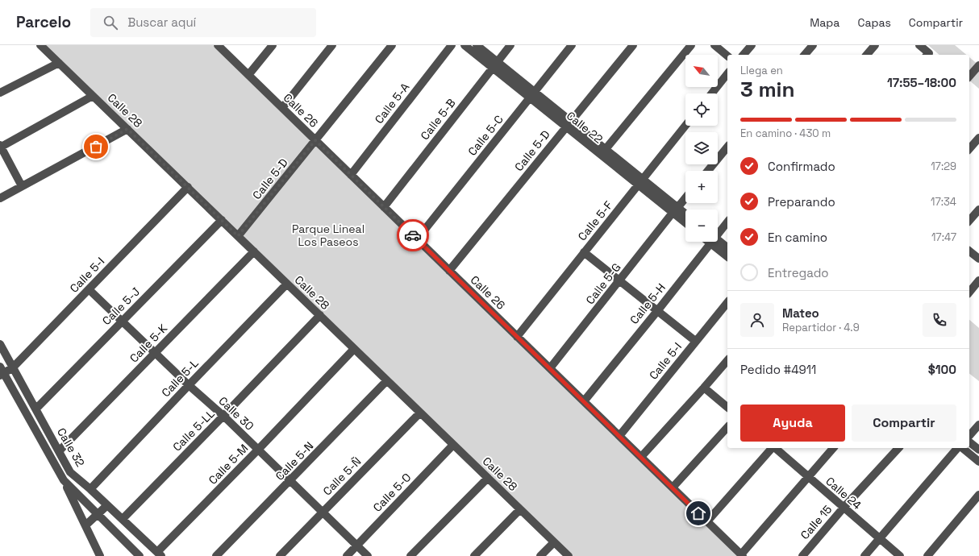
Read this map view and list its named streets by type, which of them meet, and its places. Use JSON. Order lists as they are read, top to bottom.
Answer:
{
  "streets": {
    "street": [
      "Calle 5-A",
      "Calle 28",
      "Calle 26",
      "Calle 5-B",
      "Calle 22",
      "Calle 5-C",
      "Calle 5-D",
      "Calle 5-F",
      "Calle 5-I",
      "Calle 5-G",
      "Calle 5-H",
      "Calle 5-J",
      "Calle 5-K",
      "Calle 5-L",
      "Calle 30",
      "Calle 5-LL",
      "Calle 32",
      "Calle 5-N",
      "Calle 5-M",
      "Calle 5-Ñ",
      "Calle 5-O",
      "Calle 24",
      "Calle 15"
    ]
  },
  "crossings": [
    ["Calle 5-A", "Calle 26"],
    ["Calle 28", "Calle 5-D"],
    ["Calle 28", "Calle 5-I"],
    ["Calle 28", "Calle 5-J"],
    ["Calle 28", "Calle 5-K"],
    ["Calle 28", "Calle 5-L"],
    ["Calle 28", "Calle 5-LL"],
    ["Calle 28", "Calle 5-N"],
    ["Calle 28", "Calle 5-M"],
    ["Calle 28", "Calle 5-Ñ"],
    ["Calle 28", "Calle 5-O"],
    ["Calle 26", "Calle 5-B"],
    ["Calle 26", "Calle 5-C"],
    ["Calle 26", "Calle 5-D"],
    ["Calle 26", "Calle 5-F"],
    ["Calle 26", "Calle 5-I"],
    ["Calle 26", "Calle 5-G"],
    ["Calle 26", "Calle 5-H"],
    ["Calle 5-B", "Calle 22"],
    ["Calle 22", "Calle 5-C"],
    ["Calle 22", "Calle 5-D"],
    ["Calle 22", "Calle 5-F"],
    ["Calle 22", "Calle 5-G"],
    ["Calle 5-I", "Calle 30"],
    ["Calle 5-I", "Calle 32"],
    ["Calle 5-J", "Calle 30"],
    ["Calle 5-J", "Calle 32"],
    ["Calle 5-K", "Calle 30"],
    ["Calle 5-K", "Calle 32"],
    ["Calle 5-L", "Calle 30"],
    ["Calle 5-L", "Calle 32"],
    ["Calle 30", "Calle 5-LL"],
    ["Calle 30", "Calle 5-N"],
    ["Calle 30", "Calle 5-M"],
    ["Calle 30", "Calle 5-Ñ"],
    ["Calle 30", "Calle 5-O"],
    ["Calle 5-LL", "Calle 32"],
    ["Calle 32", "Calle 5-M"],
    ["Calle 24", "Calle 15"]
  ],
  "parks": ["Parque Lineal Los Paseos"],
  "north": "top left",
  "page": {
    "header": "Parcelo",
    "search": "Buscar aquí",
    "nav": ["Mapa", "Capas", "Compartir"],
    "map_buttons": ["+", "−"],
    "heading": ["3 min", "Llega en", "17:55–18:00"],
    "panel": [
      "Mateo",
      "Repartidor · 4.9",
      "Pedido #4911",
      "$100"
    ],
    "bar": "En camino · 430 m",
    "list": [
      ["Confirmado", "17:29"],
      ["Preparando", "17:34"],
      ["En camino", "17:47"],
      "Entregado"
    ],
    "buttons": ["Ayuda", "Compartir"]
  }
}
